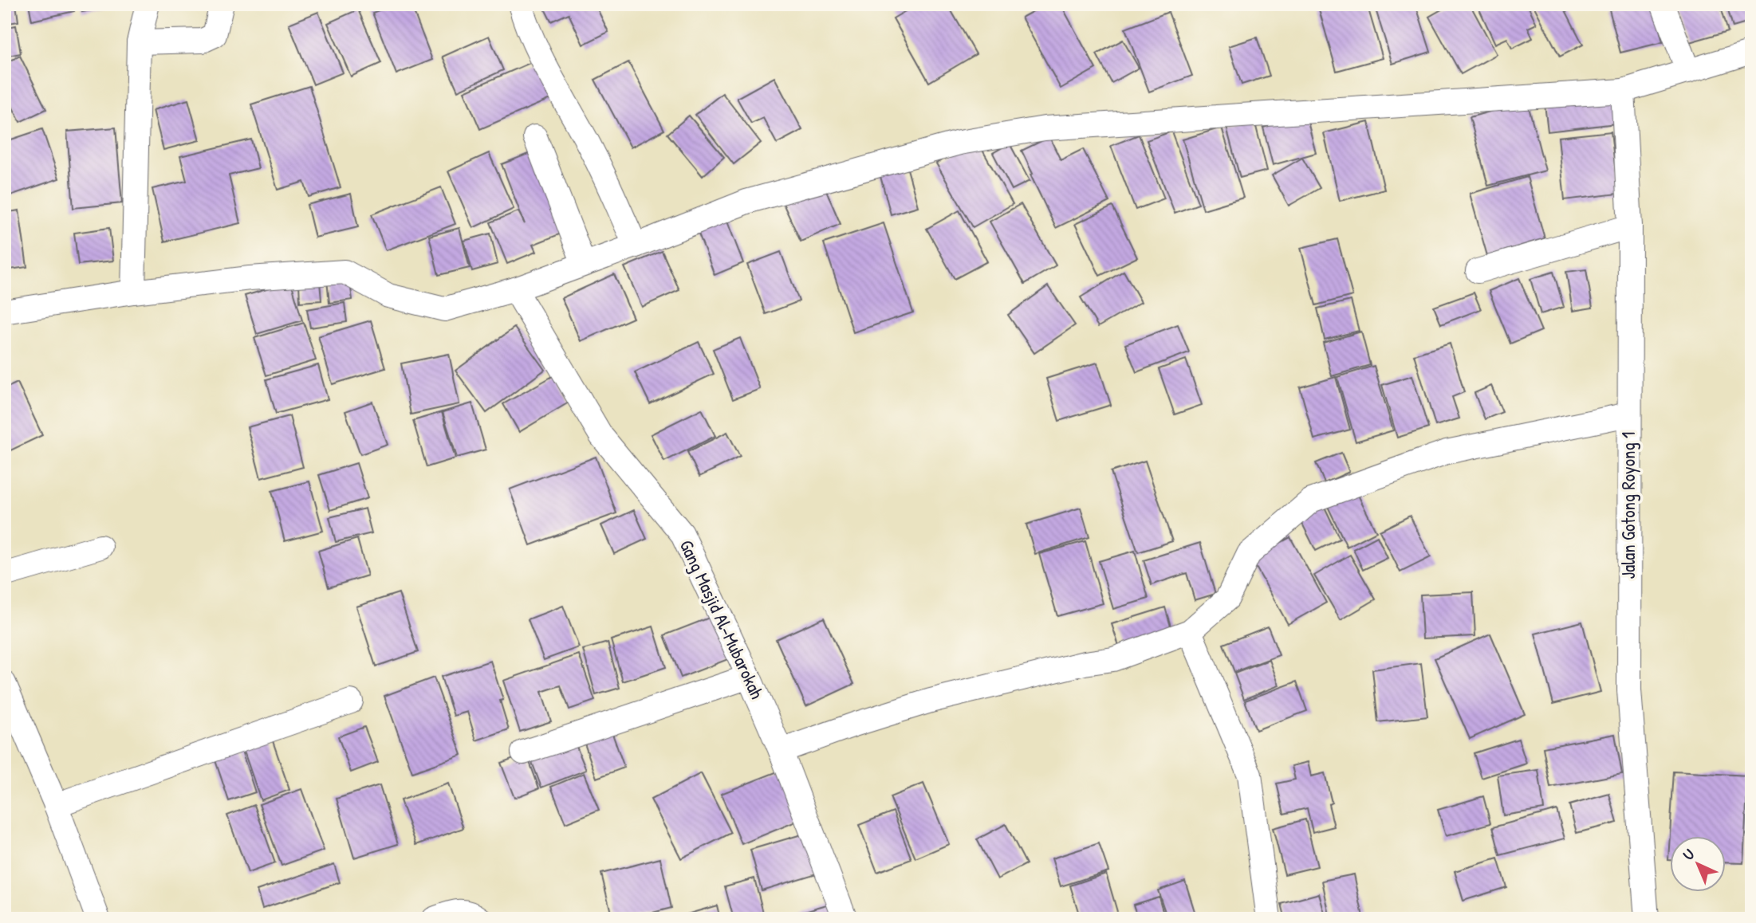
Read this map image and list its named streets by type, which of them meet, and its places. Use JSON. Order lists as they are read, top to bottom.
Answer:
{
  "streets": {
    "street": ["Jalan Gotong Royong 1", "Gang Masjid Al-Mubarokah"]
  },
  "north": "top left"
}
